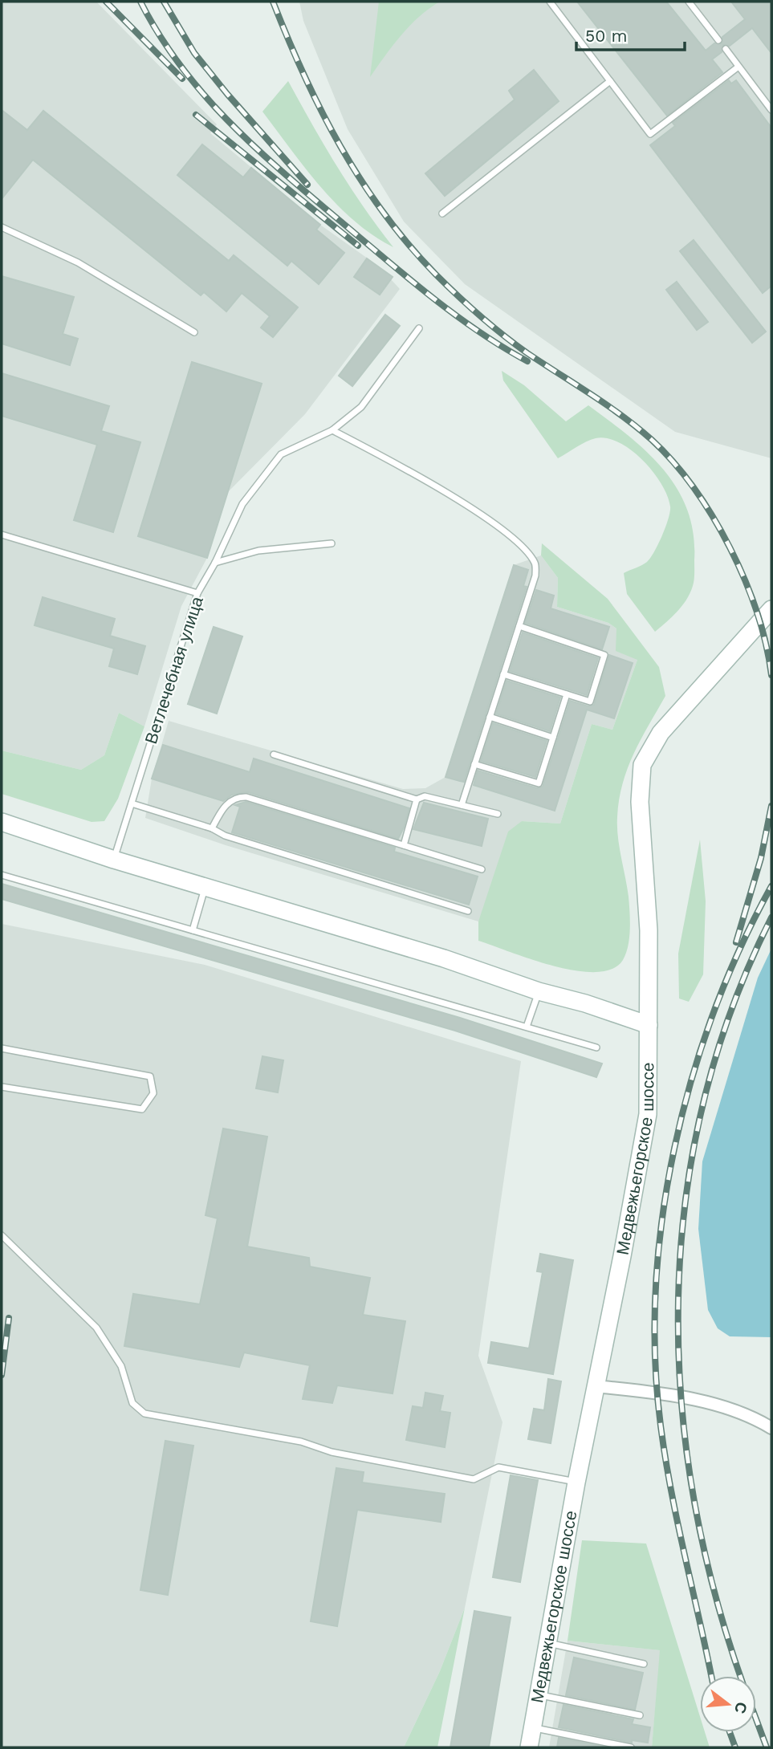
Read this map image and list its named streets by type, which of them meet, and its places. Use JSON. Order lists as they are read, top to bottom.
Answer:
{
  "streets": {
    "street": ["Медвежьегорское шоссе"],
    "lane": ["Ветлечебная улица"]
  },
  "scale_bar": "50 m",
  "north": "right"
}
